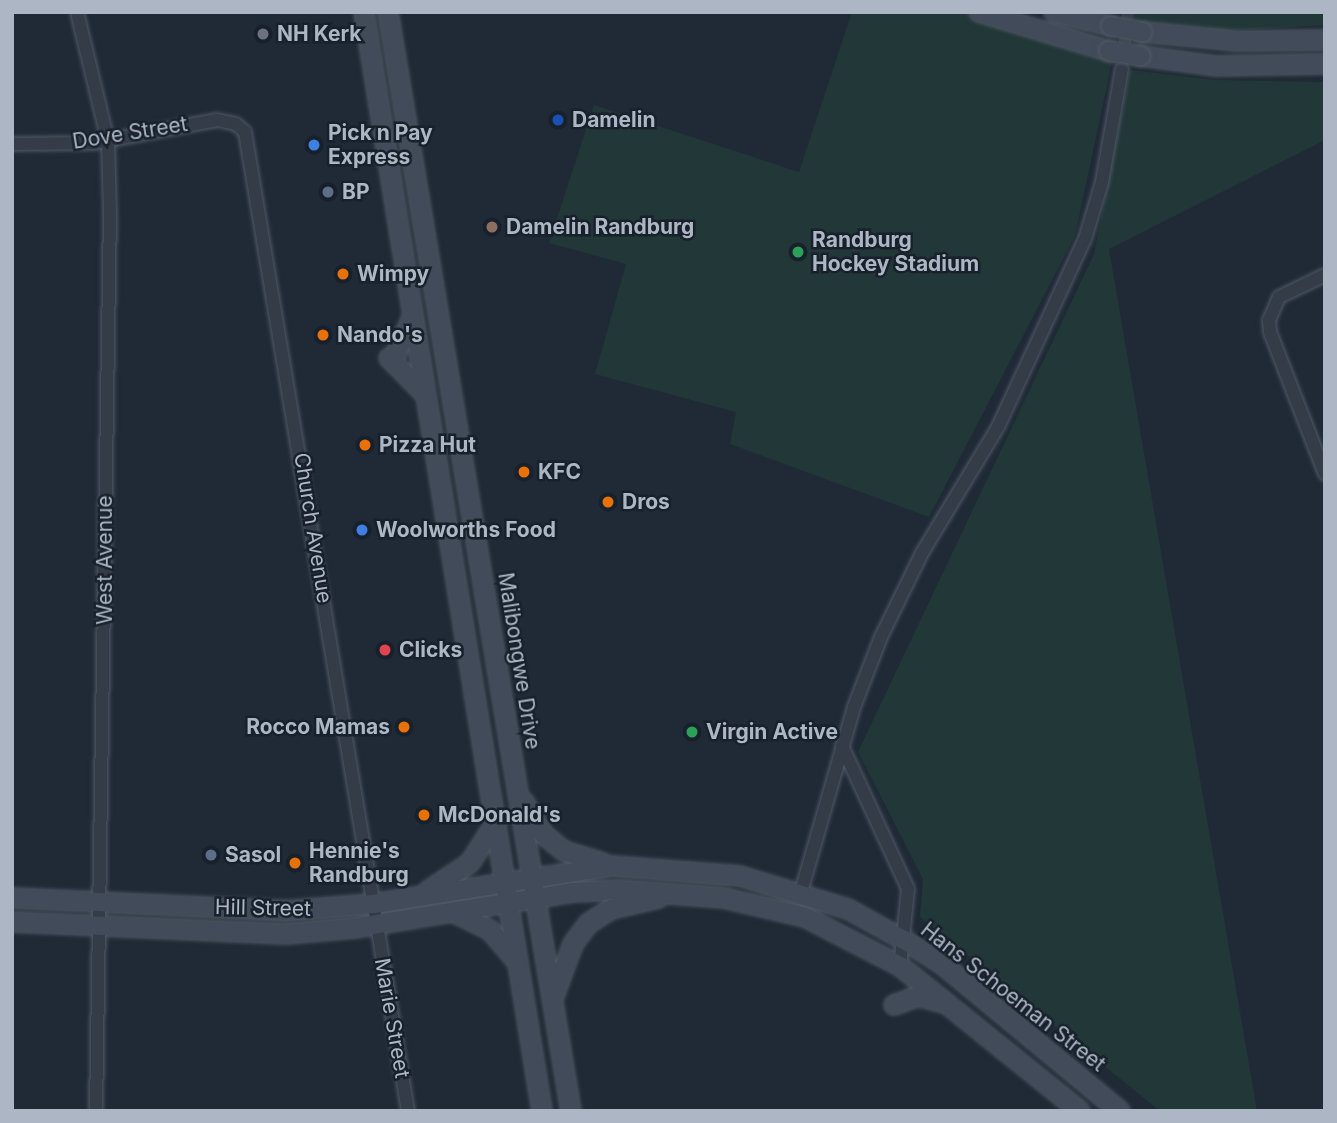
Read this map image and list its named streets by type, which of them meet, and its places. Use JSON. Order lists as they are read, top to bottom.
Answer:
{
  "streets": {
    "main road": ["Malibongwe Drive", "Hill Street", "Hans Schoeman Street"],
    "street": [
      "Dove Street",
      "Church Avenue",
      "West Avenue",
      "Marie Street"
    ]
  },
  "crossings": [
    ["Dove Street", "Church Avenue"],
    ["Dove Street", "West Avenue"],
    ["Church Avenue", "Hill Street"],
    ["Church Avenue", "Marie Street"],
    ["West Avenue", "Hill Street"],
    ["Malibongwe Drive", "Hans Schoeman Street"],
    ["Hill Street", "Hans Schoeman Street"],
    ["Hill Street", "Marie Street"]
  ],
  "places": [
    "NH Kerk",
    "Damelin",
    "Pick n Pay Express",
    "BP",
    "Damelin Randburg",
    "Randburg Hockey Stadium",
    "Wimpy",
    "Nando's",
    "Pizza Hut",
    "KFC",
    "Dros",
    "Woolworths Food",
    "Clicks",
    "Rocco Mamas",
    "Virgin Active",
    "McDonald's",
    "Sasol",
    "Hennie's Randburg"
  ]
}
